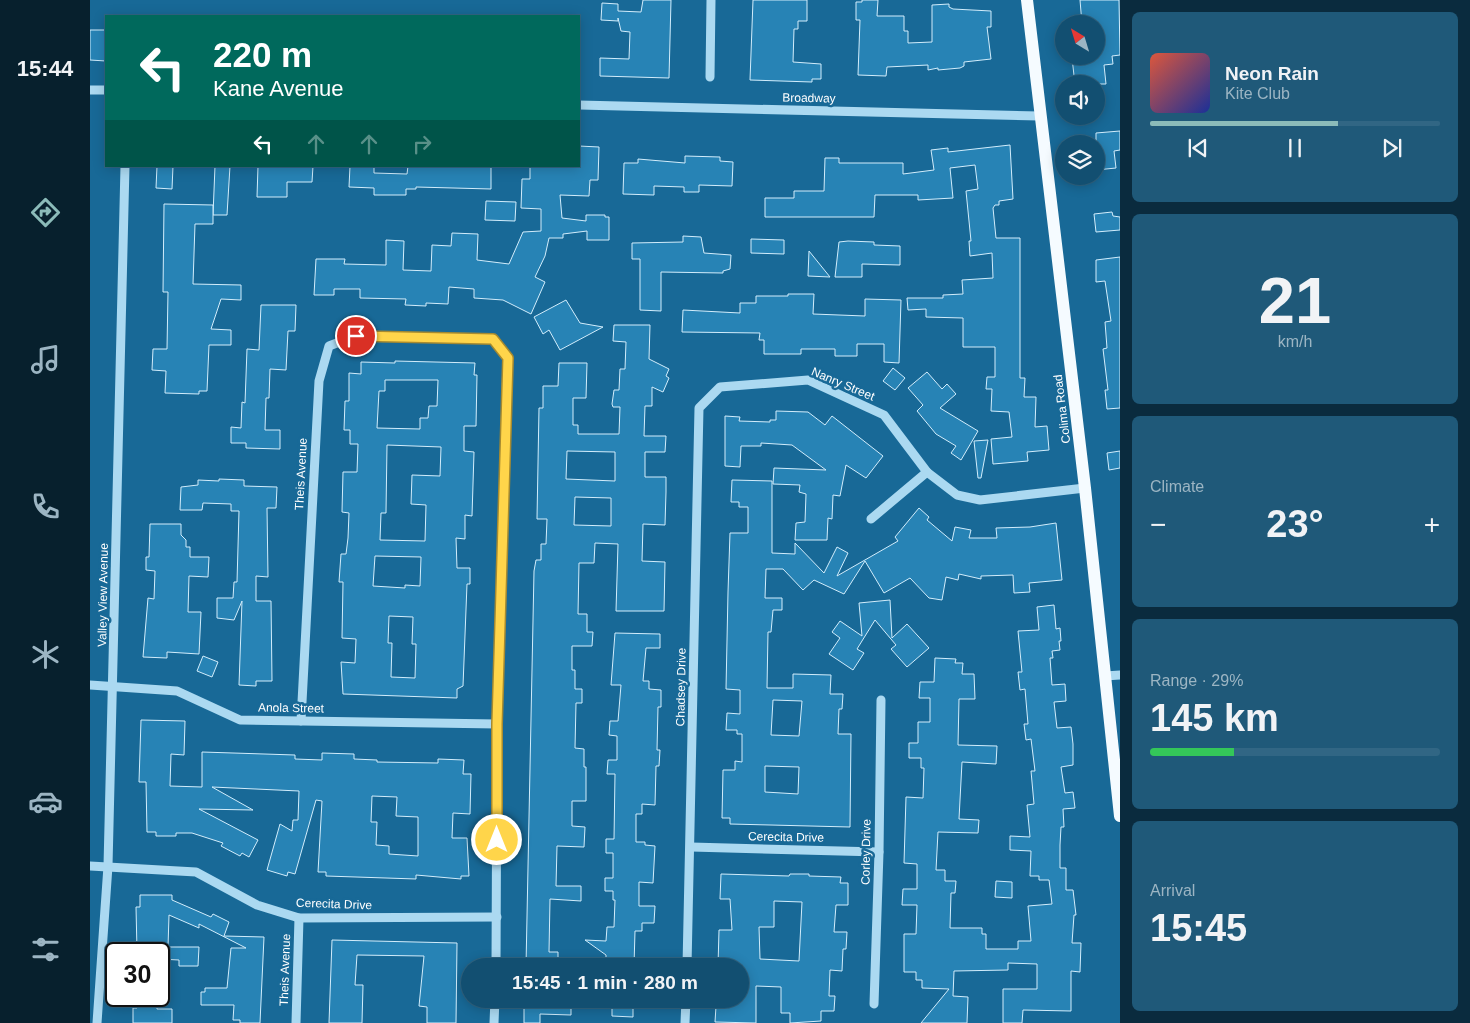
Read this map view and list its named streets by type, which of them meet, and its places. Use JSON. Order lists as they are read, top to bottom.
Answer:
{
  "streets": {
    "main road": ["Colima Road"],
    "street": [
      "Broadway",
      "Nanry Street",
      "Theis Avenue",
      "Valley View Avenue",
      "Chadsey Drive",
      "Anola Street",
      "Cerecita Drive",
      "Corley Drive"
    ]
  },
  "crossings": [
    ["Broadway", "Colima Road"],
    ["Nanry Street", "Colima Road"],
    ["Nanry Street", "Chadsey Drive"],
    ["Theis Avenue", "Anola Street"],
    ["Theis Avenue", "Cerecita Drive"],
    ["Valley View Avenue", "Anola Street"],
    ["Valley View Avenue", "Cerecita Drive"],
    ["Chadsey Drive", "Cerecita Drive"],
    ["Cerecita Drive", "Corley Drive"]
  ],
  "north": "top left",
  "page": {
    "tabs": "15:44",
    "turn": ["220 m", "Kane Avenue"],
    "song": ["Neon Rain", "Kite Club"],
    "tile": [
      ["21", "km/h"],
      "Climate",
      ["Range · 29%", "145 km"],
      ["Arrival", "15:45"]
    ],
    "heat": ["−", "23°", "+"],
    "limit": "30",
    "trip": "15:45 · 1 min · 280 m"
  }
}
